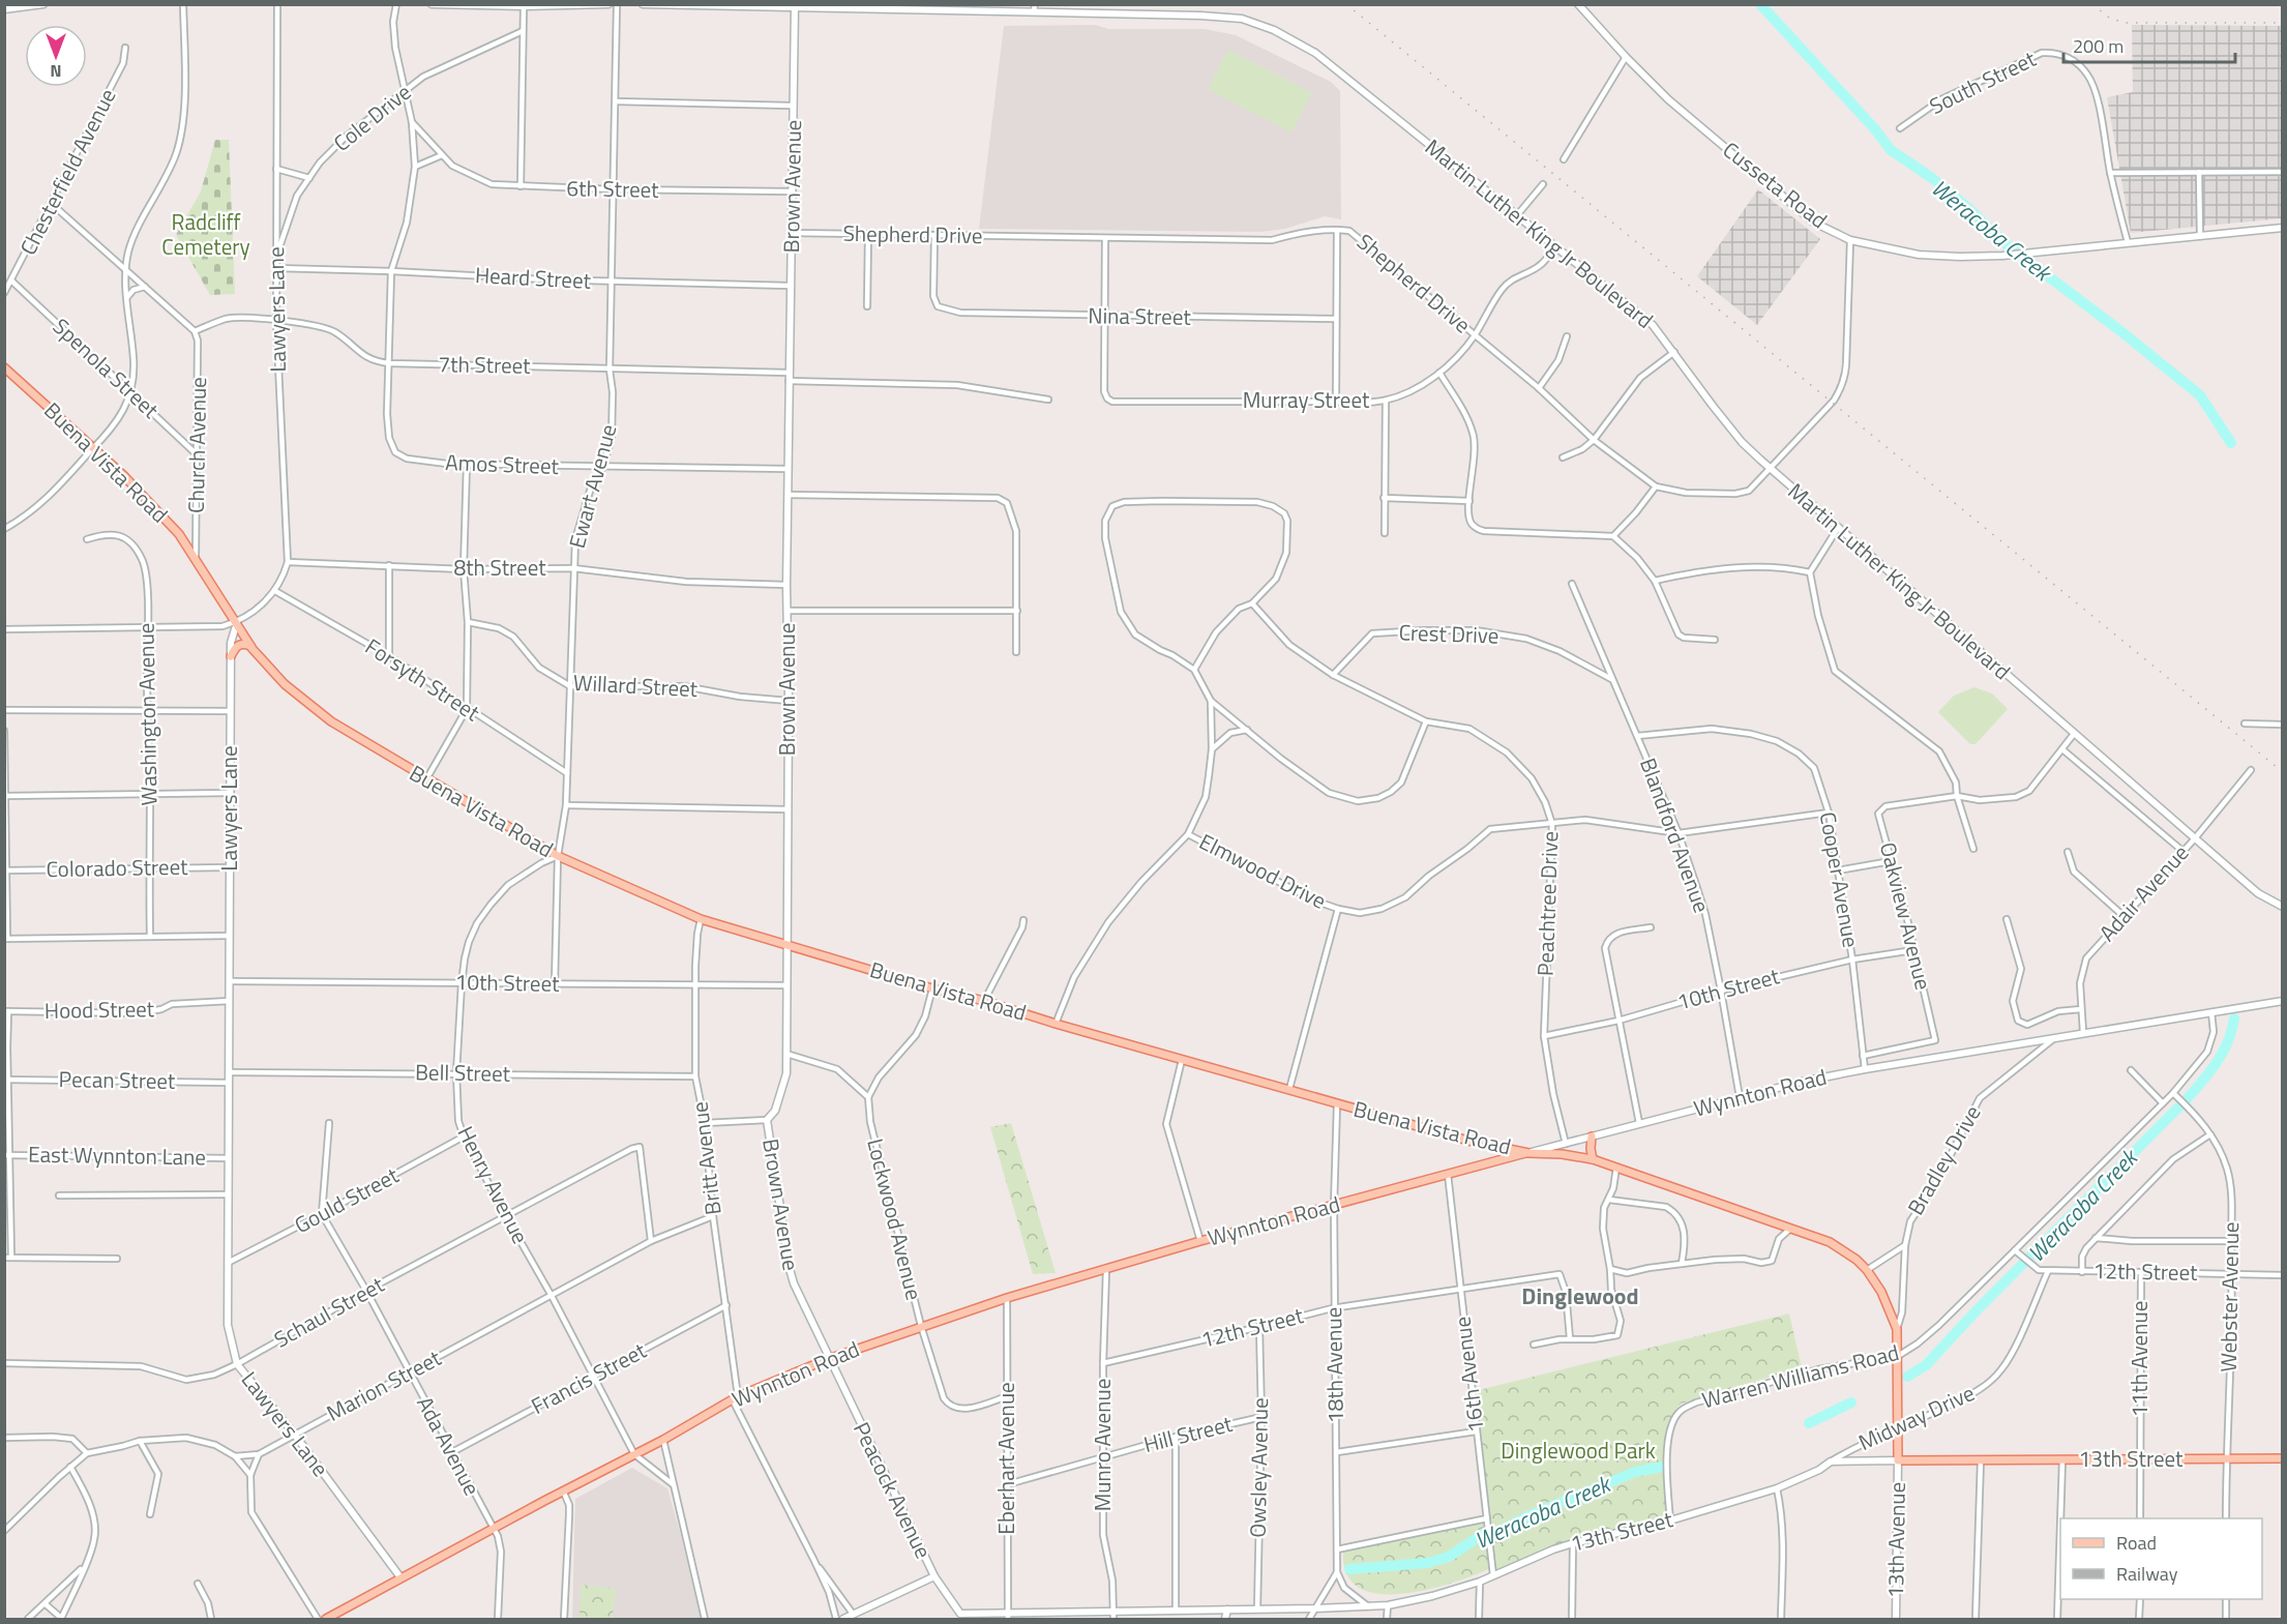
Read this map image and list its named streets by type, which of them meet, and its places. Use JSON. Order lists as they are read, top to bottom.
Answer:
{
  "streets": {
    "main road": [
      "Cusseta Road",
      "Brown Avenue",
      "Martin Luther King Jr Boulevard",
      "Lawyers Lane",
      "Buena Vista Road",
      "Wynnton Road",
      "13th Street",
      "Peacock Avenue",
      "13th Avenue"
    ],
    "street": [
      "South Street",
      "Cole Drive",
      "Chesterfield Avenue",
      "6th Street",
      "Shepherd Drive",
      "Heard Street",
      "Nina Street",
      "7th Street",
      "Spenola Street",
      "Murray Street",
      "Church Avenue",
      "Amos Street",
      "Ewart Avenue",
      "8th Street",
      "Crest Drive",
      "Forsyth Street",
      "Willard Street",
      "Washington Avenue",
      "Blandford Avenue",
      "Colorado Street",
      "Elmwood Drive",
      "Cooper Avenue",
      "Adair Avenue",
      "Peachtree Drive",
      "Oakview Avenue",
      "10th Street",
      "Hood Street",
      "Bell Street",
      "Pecan Street",
      "East Wynnton Lane",
      "Britt Avenue",
      "Bradley Drive",
      "Henry Avenue",
      "Gould Street",
      "Lockwood Avenue",
      "12th Street",
      "Webster Avenue",
      "Schaul Street",
      "11th Avenue",
      "18th Avenue",
      "16th Avenue",
      "Warren Williams Road",
      "Francis Street",
      "Marion Street",
      "Midway Drive",
      "Hill Street",
      "Munro Avenue",
      "Ada Avenue",
      "Eberhart Avenue",
      "Owsley Avenue"
    ]
  },
  "crossings": [
    ["South Street", "Cusseta Road"],
    ["Cole Drive", "Lawyers Lane"],
    ["Chesterfield Avenue", "Spenola Street"],
    ["Cusseta Road", "Shepherd Drive"],
    ["Brown Avenue", "6th Street"],
    ["Brown Avenue", "Martin Luther King Jr Boulevard"],
    ["Brown Avenue", "Shepherd Drive"],
    ["Brown Avenue", "Heard Street"],
    ["Brown Avenue", "7th Street"],
    ["Brown Avenue", "Buena Vista Road"],
    ["Brown Avenue", "Amos Street"],
    ["Brown Avenue", "8th Street"],
    ["Brown Avenue", "Willard Street"],
    ["Brown Avenue", "10th Street"],
    ["Brown Avenue", "Wynnton Road"],
    ["Brown Avenue", "Peacock Avenue"],
    ["6th Street", "Ewart Avenue"],
    ["Martin Luther King Jr Boulevard", "Shepherd Drive"],
    ["Martin Luther King Jr Boulevard", "Murray Street"],
    ["Martin Luther King Jr Boulevard", "Adair Avenue"],
    ["Shepherd Drive", "Nina Street"],
    ["Shepherd Drive", "Murray Street"],
    ["Heard Street", "Lawyers Lane"],
    ["Heard Street", "Ewart Avenue"],
    ["Lawyers Lane", "7th Street"],
    ["Lawyers Lane", "Buena Vista Road"],
    ["Lawyers Lane", "8th Street"],
    ["Lawyers Lane", "Forsyth Street"],
    ["Lawyers Lane", "Colorado Street"],
    ["Lawyers Lane", "10th Street"],
    ["Lawyers Lane", "Hood Street"],
    ["Lawyers Lane", "Bell Street"],
    ["Lawyers Lane", "Pecan Street"],
    ["Lawyers Lane", "Wynnton Road"],
    ["Lawyers Lane", "East Wynnton Lane"],
    ["Lawyers Lane", "Gould Street"],
    ["Lawyers Lane", "Schaul Street"],
    ["Lawyers Lane", "Marion Street"],
    ["Nina Street", "Murray Street"],
    ["7th Street", "Church Avenue"],
    ["7th Street", "Amos Street"],
    ["7th Street", "Ewart Avenue"],
    ["Spenola Street", "Church Avenue"],
    ["Church Avenue", "Buena Vista Road"],
    ["Buena Vista Road", "Ewart Avenue"],
    ["Buena Vista Road", "Wynnton Road"],
    ["Buena Vista Road", "Britt Avenue"],
    ["Buena Vista Road", "Bradley Drive"],
    ["Buena Vista Road", "Henry Avenue"],
    ["Buena Vista Road", "18th Avenue"],
    ["Buena Vista Road", "Warren Williams Road"],
    ["Buena Vista Road", "Midway Drive"],
    ["Buena Vista Road", "13th Street"],
    ["Buena Vista Road", "13th Avenue"],
    ["Amos Street", "Ewart Avenue"],
    ["Ewart Avenue", "8th Street"],
    ["Ewart Avenue", "Forsyth Street"],
    ["Ewart Avenue", "Willard Street"],
    ["Ewart Avenue", "10th Street"],
    ["Ewart Avenue", "Henry Avenue"],
    ["Crest Drive", "Blandford Avenue"],
    ["Crest Drive", "Peachtree Drive"],
    ["Washington Avenue", "Colorado Street"],
    ["Blandford Avenue", "Elmwood Drive"],
    ["Blandford Avenue", "Cooper Avenue"],
    ["Blandford Avenue", "10th Street"],
    ["Blandford Avenue", "Wynnton Road"],
    ["Elmwood Drive", "Cooper Avenue"],
    ["Elmwood Drive", "Peachtree Drive"],
    ["Cooper Avenue", "Oakview Avenue"],
    ["Cooper Avenue", "10th Street"],
    ["Cooper Avenue", "Wynnton Road"],
    ["Adair Avenue", "Wynnton Road"],
    ["Peachtree Drive", "10th Street"],
    ["Peachtree Drive", "Wynnton Road"],
    ["Oakview Avenue", "10th Street"],
    ["10th Street", "Britt Avenue"],
    ["10th Street", "Henry Avenue"],
    ["Bell Street", "Britt Avenue"],
    ["Bell Street", "Henry Avenue"],
    ["Wynnton Road", "Britt Avenue"],
    ["Wynnton Road", "Bradley Drive"],
    ["Wynnton Road", "Henry Avenue"],
    ["Wynnton Road", "Lockwood Avenue"],
    ["Wynnton Road", "18th Avenue"],
    ["Wynnton Road", "16th Avenue"],
    ["Wynnton Road", "Warren Williams Road"],
    ["Wynnton Road", "Munro Avenue"],
    ["Wynnton Road", "Ada Avenue"],
    ["Wynnton Road", "Eberhart Avenue"],
    ["Wynnton Road", "Peacock Avenue"],
    ["Britt Avenue", "Francis Street"],
    ["Britt Avenue", "Marion Street"],
    ["Henry Avenue", "Gould Street"],
    ["Henry Avenue", "Schaul Street"],
    ["Henry Avenue", "Francis Street"],
    ["Henry Avenue", "Marion Street"],
    ["Gould Street", "Ada Avenue"],
    ["Lockwood Avenue", "Eberhart Avenue"],
    ["12th Street", "Webster Avenue"],
    ["12th Street", "11th Avenue"],
    ["12th Street", "18th Avenue"],
    ["12th Street", "16th Avenue"],
    ["12th Street", "Warren Williams Road"],
    ["12th Street", "Midway Drive"],
    ["12th Street", "Munro Avenue"],
    ["12th Street", "Owsley Avenue"],
    ["Webster Avenue", "Warren Williams Road"],
    ["Webster Avenue", "13th Street"],
    ["Schaul Street", "Marion Street"],
    ["Schaul Street", "Ada Avenue"],
    ["11th Avenue", "13th Street"],
    ["16th Avenue", "13th Street"],
    ["Warren Williams Road", "13th Street"],
    ["Francis Street", "Ada Avenue"],
    ["Marion Street", "Ada Avenue"],
    ["Midway Drive", "13th Street"],
    ["Hill Street", "Munro Avenue"],
    ["Hill Street", "Eberhart Avenue"],
    ["Hill Street", "Owsley Avenue"],
    ["Munro Avenue", "13th Street"],
    ["Eberhart Avenue", "13th Street"],
    ["13th Street", "Owsley Avenue"],
    ["13th Street", "Peacock Avenue"],
    ["13th Street", "13th Avenue"]
  ],
  "districts": ["Dinglewood"],
  "water": ["Weracoba Creek"],
  "parks": ["Radcliff Cemetery", "Dinglewood Park"],
  "legend": ["Road", "Railway"],
  "scale_bar": "200 m",
  "north": "bottom"
}
